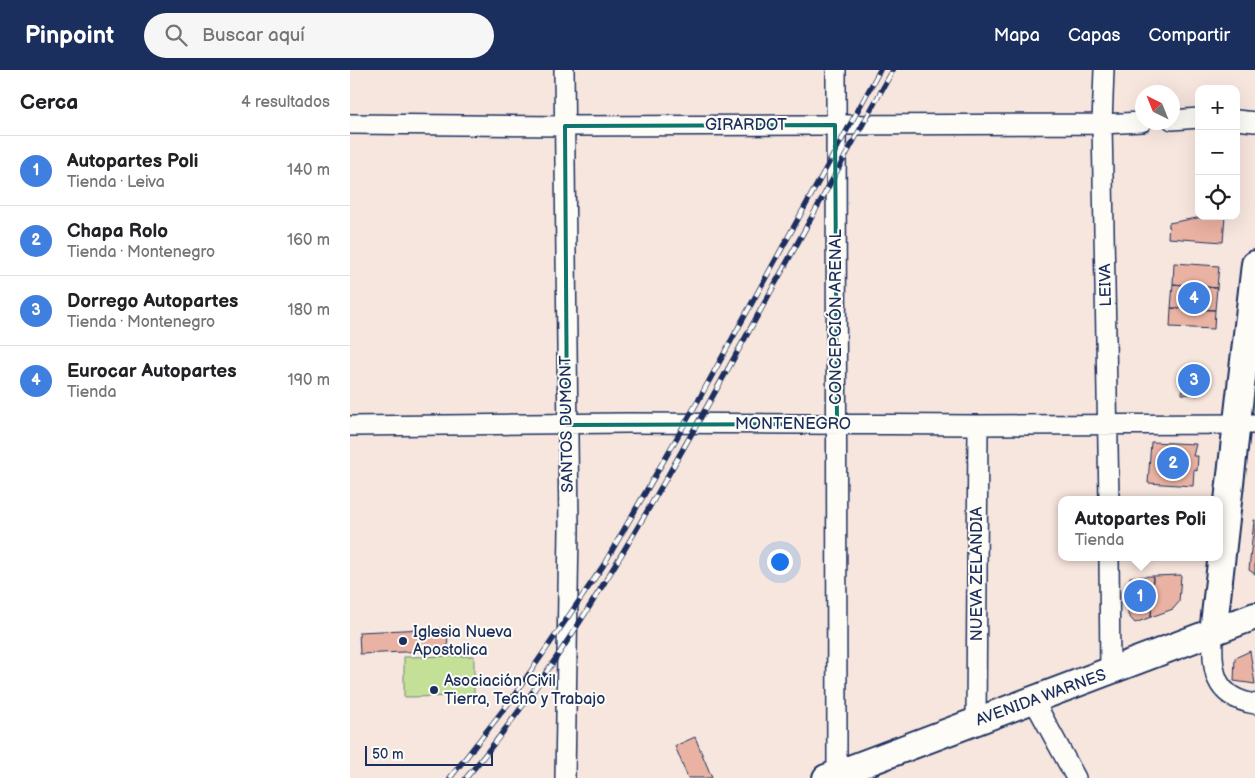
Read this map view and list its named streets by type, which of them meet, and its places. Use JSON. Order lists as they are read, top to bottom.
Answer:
{
  "streets": {
    "main road": ["AVENIDA WARNES"],
    "street": [
      "GIRARDOT",
      "LEIVA",
      "CONCEPCIÓN ARENAL",
      "SANTOS DUMONT",
      "MONTENEGRO",
      "NUEVA ZELANDIA"
    ]
  },
  "crossings": [
    ["GIRARDOT", "LEIVA"],
    ["GIRARDOT", "CONCEPCIÓN ARENAL"],
    ["GIRARDOT", "SANTOS DUMONT"],
    ["LEIVA", "MONTENEGRO"],
    ["CONCEPCIÓN ARENAL", "MONTENEGRO"],
    ["CONCEPCIÓN ARENAL", "AVENIDA WARNES"],
    ["SANTOS DUMONT", "MONTENEGRO"],
    ["MONTENEGRO", "NUEVA ZELANDIA"],
    ["NUEVA ZELANDIA", "AVENIDA WARNES"]
  ],
  "places": ["Iglesia Nueva Apostolica", "Asociación Civil Tierra, Techo y Trabajo"],
  "scale_bar": "50 m",
  "north": "top left",
  "page": {
    "header": "Pinpoint",
    "search": "Buscar aquí",
    "nav": ["Mapa", "Capas", "Compartir"],
    "heading": ["Cerca", "4 resultados"],
    "map_buttons": ["+", "−"],
    "list": [
      {
        "mark": "1",
        "name": "Autopartes Poli",
        "note": "Tienda · Leiva",
        "value": "140 m"
      },
      {
        "mark": "2",
        "name": "Chapa Rolo",
        "note": "Tienda · Montenegro",
        "value": "160 m"
      },
      {
        "mark": "3",
        "name": "Dorrego Autopartes",
        "note": "Tienda · Montenegro",
        "value": "180 m"
      },
      {
        "mark": "4",
        "name": "Eurocar Autopartes",
        "note": "Tienda",
        "value": "190 m"
      }
    ],
    "pins": [
      "4",
      "3",
      "2",
      "1"
    ],
    "popup": ["Autopartes Poli", "Tienda"],
    "scale": "50 m"
  }
}
